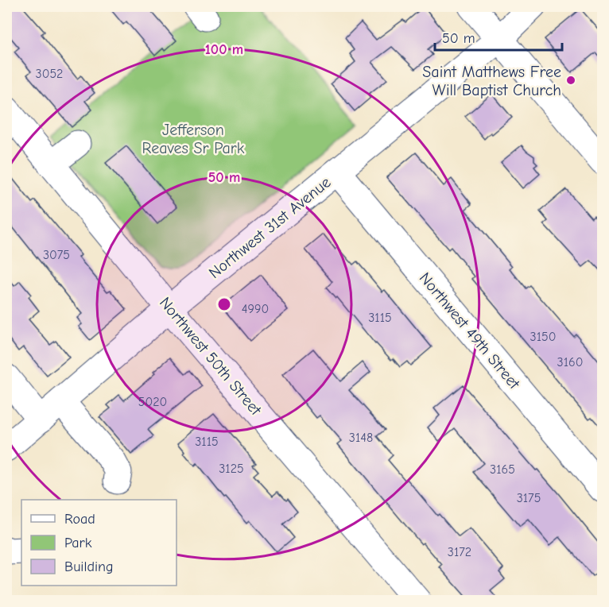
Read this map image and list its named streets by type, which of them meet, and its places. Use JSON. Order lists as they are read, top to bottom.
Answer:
{
  "streets": {
    "street": ["Northwest 31st Avenue", "Northwest 49th Street", "Northwest 50th Street"]
  },
  "crossings": [
    ["Northwest 31st Avenue", "Northwest 49th Street"],
    ["Northwest 31st Avenue", "Northwest 50th Street"]
  ],
  "parks": ["Jefferson Reaves Sr Park"],
  "places": ["Saint Matthews Free Will Baptist Church"],
  "house_numbers": [
    "3052",
    "3075",
    "4990",
    "3115",
    "3150",
    "3160",
    "5020",
    "3148",
    "3115",
    "3125",
    "3165",
    "3175",
    "3172"
  ],
  "legend": ["Road", "Park", "Building"],
  "scale_bar": "50 m",
  "rings": ["100 m", "50 m"]
}
